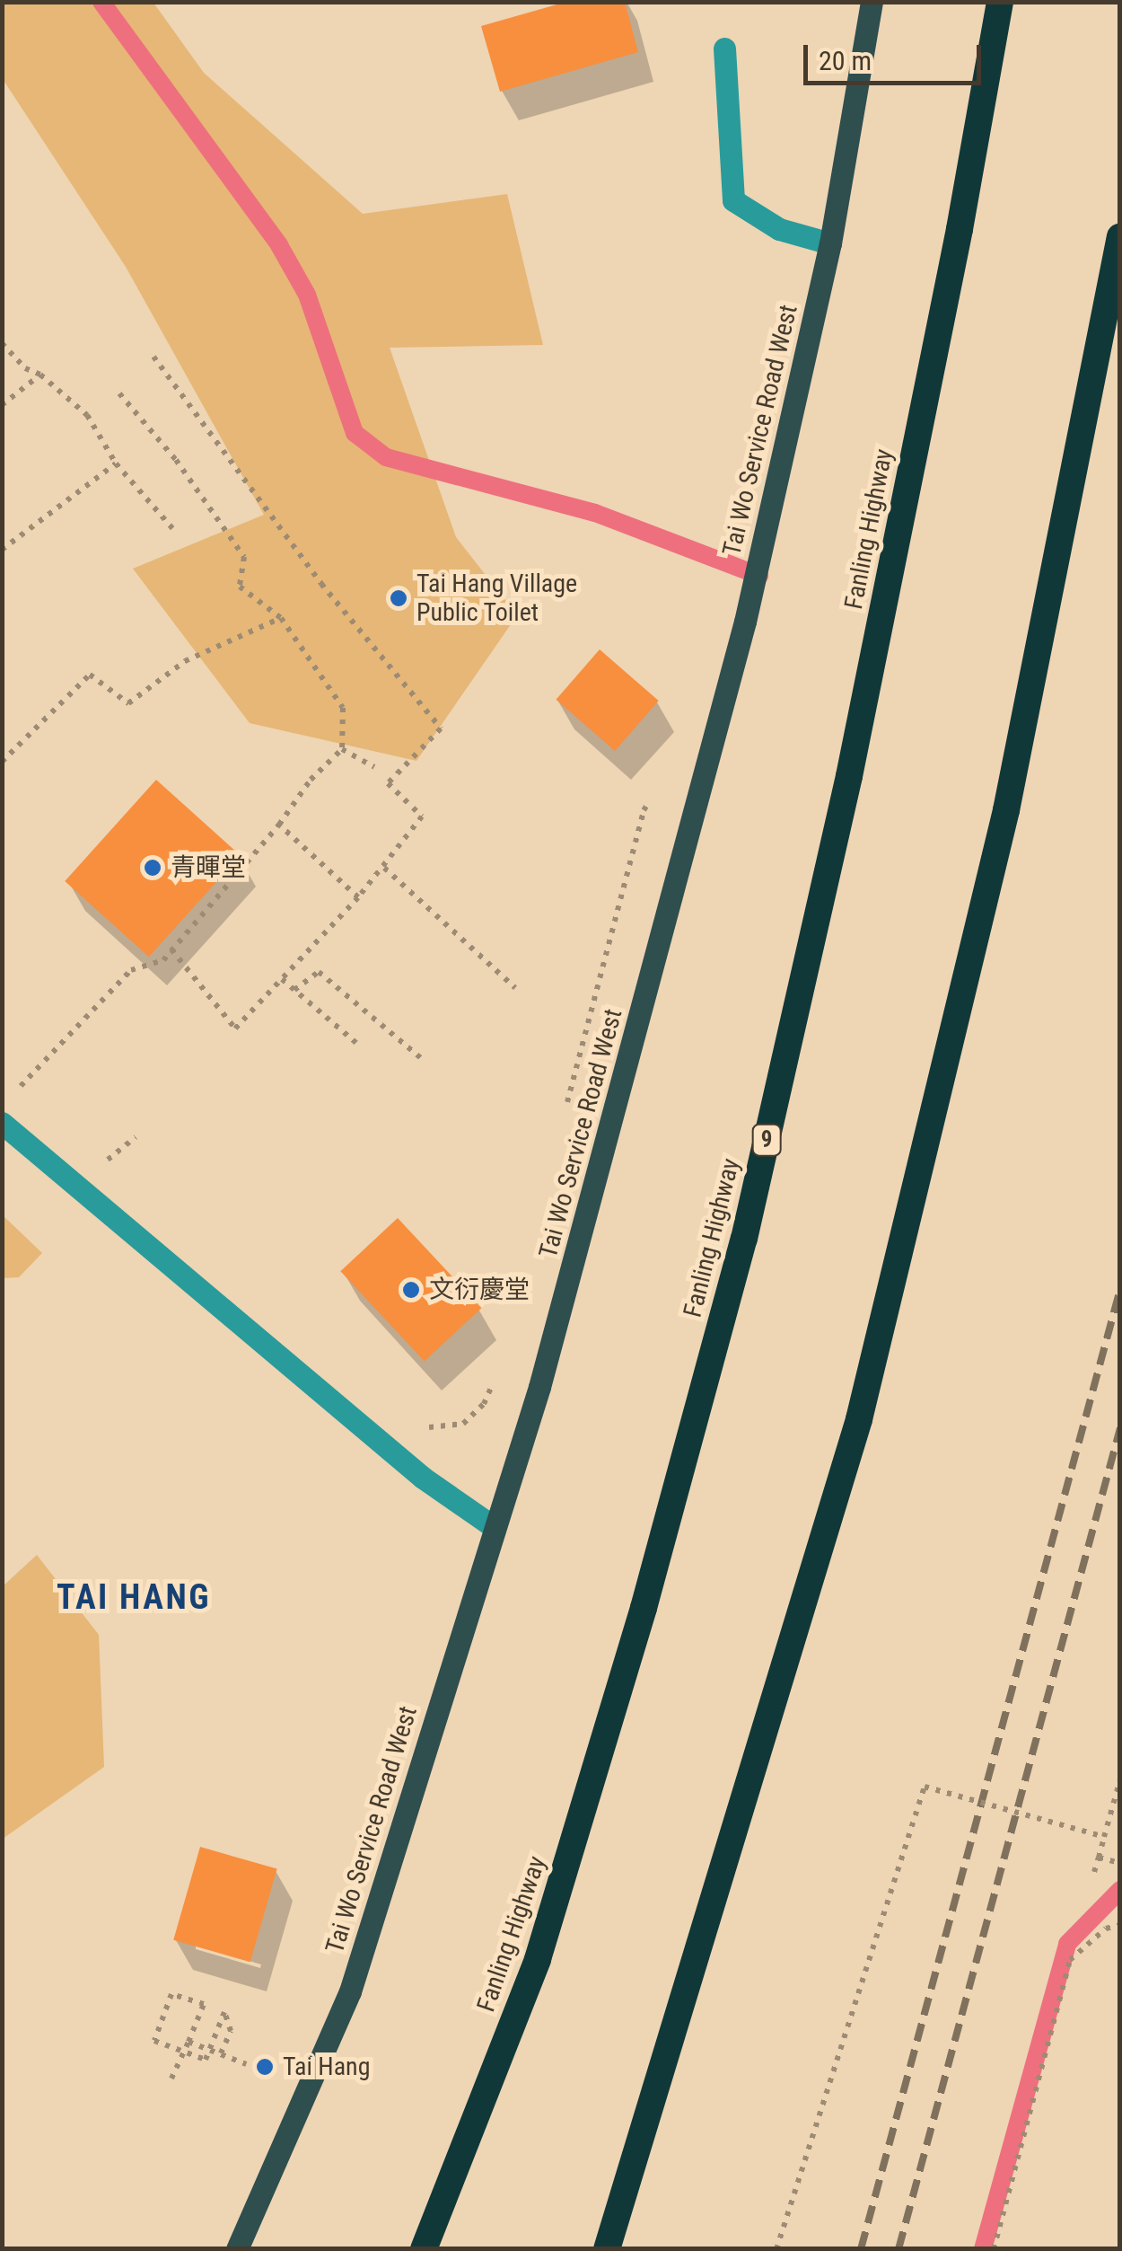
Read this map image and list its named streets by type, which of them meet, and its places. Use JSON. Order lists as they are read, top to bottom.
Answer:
{
  "streets": {
    "highway": ["Fanling Highway", "9"],
    "main road": ["Tai Wo Service Road West"]
  },
  "districts": ["TAI HANG"],
  "places": [
    "Tai Hang Village Public Toilet",
    "青暉堂",
    "文衍慶堂",
    "Tai Hang"
  ],
  "scale_bar": "20 m"
}
